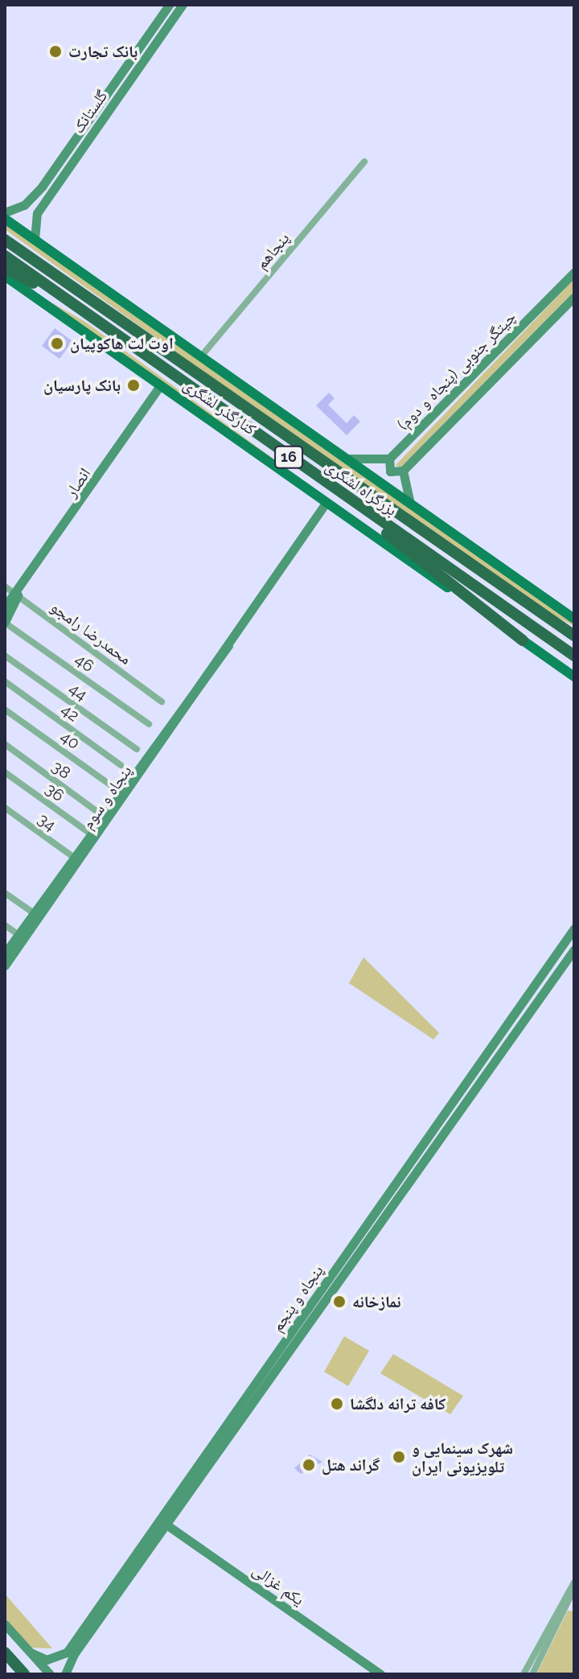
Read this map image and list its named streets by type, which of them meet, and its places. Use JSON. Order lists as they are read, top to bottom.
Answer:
{
  "streets": {
    "highway": ["16", "بزرگراه لشگری"],
    "main road": [
      "گلستانک",
      "چیتگر جنوبی (پنجاه و دوم)",
      "کنارگذر لشگری",
      "انصار",
      "پنجاه و سوم",
      "پنجاه و پنجم",
      "یکم غزالی"
    ],
    "street": [
      "پنجاهم",
      "محمدرضا رامجو",
      "46",
      "44",
      "42",
      "40",
      "38",
      "36",
      "34"
    ]
  },
  "crossings": [
    ["گلستانک", "کنارگذر لشگری"],
    ["پنجاهم", "کنارگذر لشگری"],
    ["کنارگذر لشگری", "انصار"],
    ["کنارگذر لشگری", "پنجاه و سوم"],
    ["انصار", "محمدرضا رامجو"],
    ["انصار", "46"],
    ["40", "پنجاه و سوم"],
    ["38", "پنجاه و سوم"],
    ["36", "پنجاه و سوم"],
    ["پنجاه و سوم", "34"],
    ["پنجاه و پنجم", "یکم غزالی"]
  ],
  "places": [
    "بانک تجارت",
    "اوت لت هاکوپیان",
    "بانک پارسیان",
    "نمازخانه",
    "کافه ترانه دلگشا",
    "شهرک سینمایی و تلویزیونی ایران",
    "گراند هتل"
  ]
}
